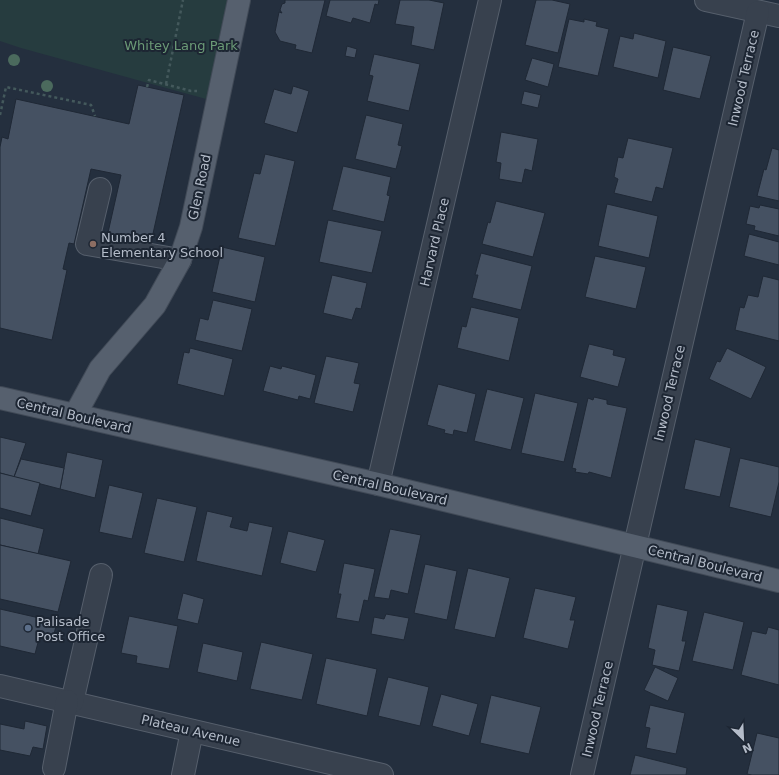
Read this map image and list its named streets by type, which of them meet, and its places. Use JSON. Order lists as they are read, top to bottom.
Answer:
{
  "streets": {
    "main road": ["Glen Road", "Central Boulevard"],
    "street": ["Inwood Terrace", "Harvard Place", "Plateau Avenue"]
  },
  "crossings": [
    ["Inwood Terrace", "Central Boulevard"],
    ["Glen Road", "Central Boulevard"],
    ["Harvard Place", "Central Boulevard"]
  ],
  "parks": ["Whitey Lang Park"],
  "places": ["Number 4 Elementary School", "Palisade Post Office"],
  "north": "bottom right"
}
